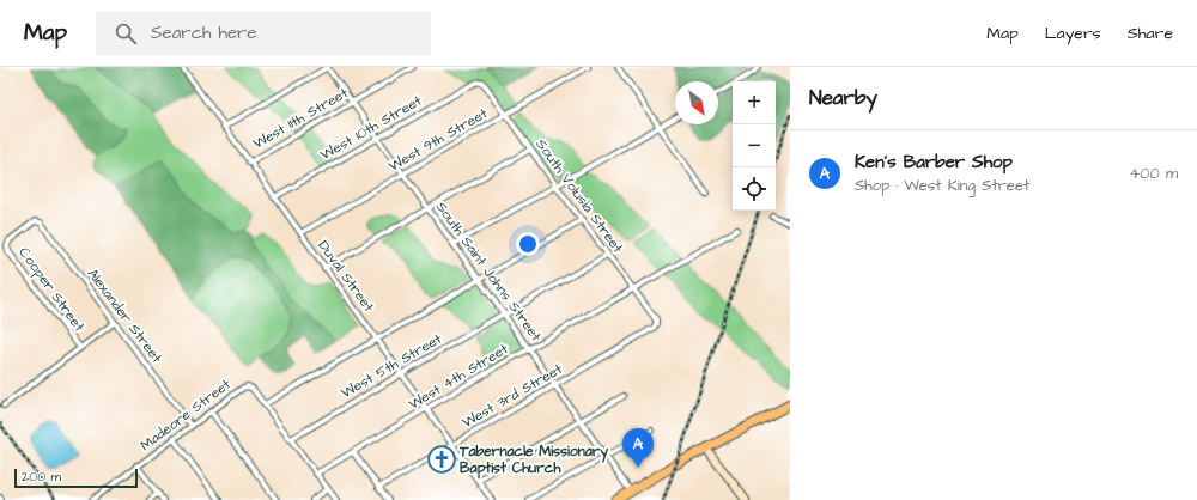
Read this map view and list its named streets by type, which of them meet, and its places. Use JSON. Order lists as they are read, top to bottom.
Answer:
{
  "streets": {
    "street": [
      "West 11th Street",
      "West 10th Street",
      "West 9th Street",
      "South Volusia Street",
      "South Saint Johns Street",
      "Duval Street",
      "Cooper Street",
      "Alexander Street",
      "West 5th Street",
      "West 4th Street",
      "West 3rd Street",
      "Madeore Street"
    ]
  },
  "crossings": [
    ["West 11th Street", "South Saint Johns Street"],
    ["West 11th Street", "Duval Street"],
    ["West 10th Street", "South Volusia Street"],
    ["West 10th Street", "South Saint Johns Street"],
    ["West 10th Street", "Duval Street"],
    ["West 9th Street", "South Volusia Street"],
    ["West 9th Street", "South Saint Johns Street"],
    ["West 9th Street", "Duval Street"],
    ["South Volusia Street", "West 5th Street"],
    ["South Volusia Street", "West 4th Street"],
    ["South Volusia Street", "West 3rd Street"],
    ["South Saint Johns Street", "West 5th Street"],
    ["South Saint Johns Street", "West 4th Street"],
    ["South Saint Johns Street", "West 3rd Street"],
    ["Duval Street", "West 5th Street"],
    ["Duval Street", "West 4th Street"],
    ["Duval Street", "West 3rd Street"],
    ["Cooper Street", "Alexander Street"],
    ["Alexander Street", "Madeore Street"]
  ],
  "places": {
    "church": ["Tabernacle Missionary Baptist Church"]
  },
  "scale_bar": "200 m",
  "north": "bottom right",
  "page": {
    "header": "Map",
    "search": "Search here",
    "nav": ["Map", "Layers", "Share"],
    "heading": "Nearby",
    "map_buttons": ["+", "−"],
    "list": [
      {
        "mark": "A",
        "name": "Ken's Barber Shop",
        "note": "Shop · West King Street",
        "value": "400 m"
      }
    ],
    "pins": "A",
    "scale": "200 m"
  }
}
